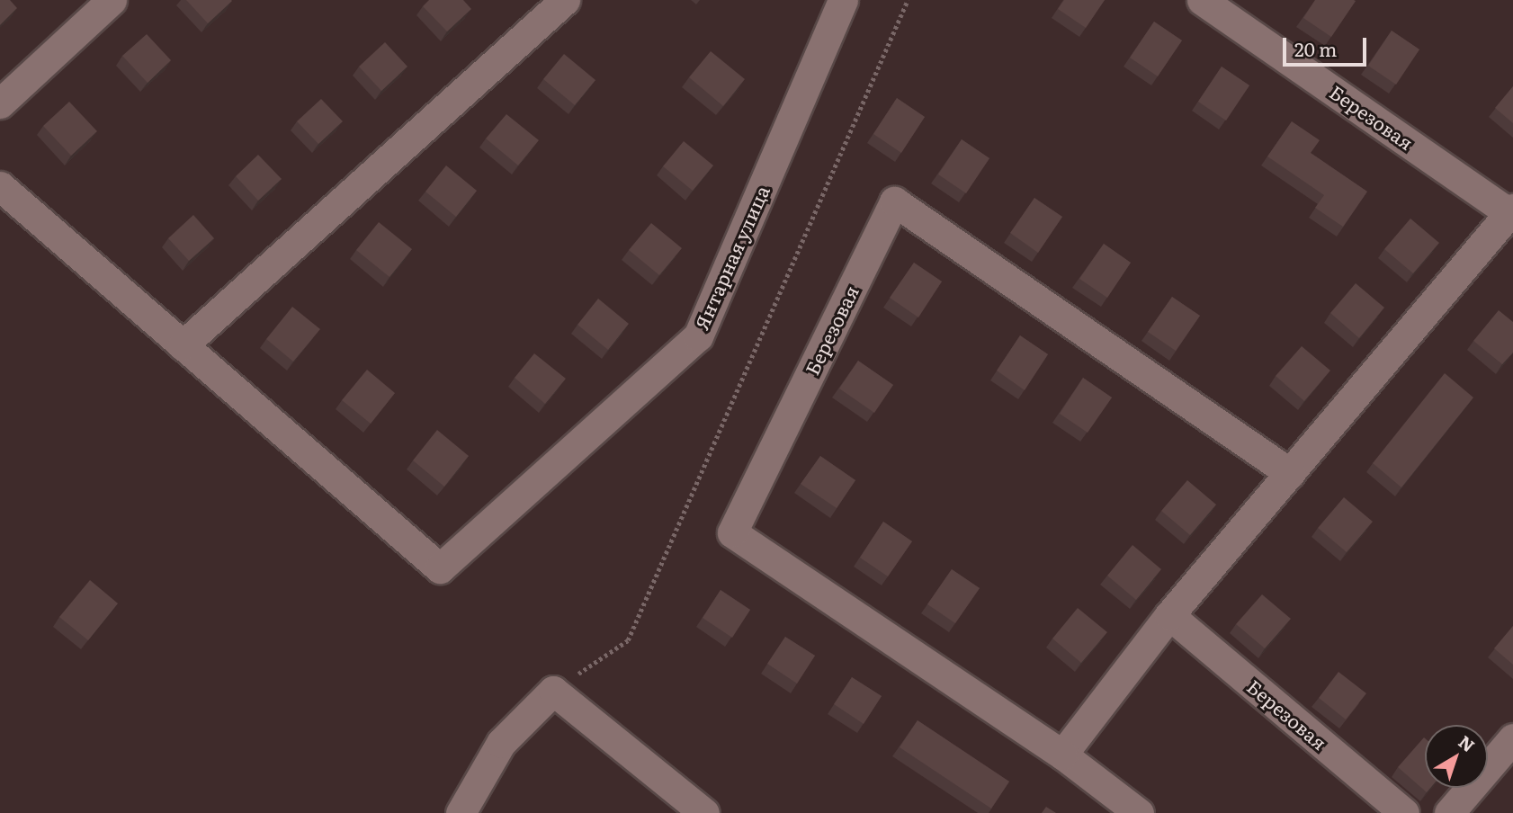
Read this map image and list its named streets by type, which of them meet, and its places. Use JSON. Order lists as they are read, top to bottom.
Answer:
{
  "streets": {
    "street": ["Березовая", "Янтарная улица"]
  },
  "scale_bar": "20 m",
  "north": "top right"
}
